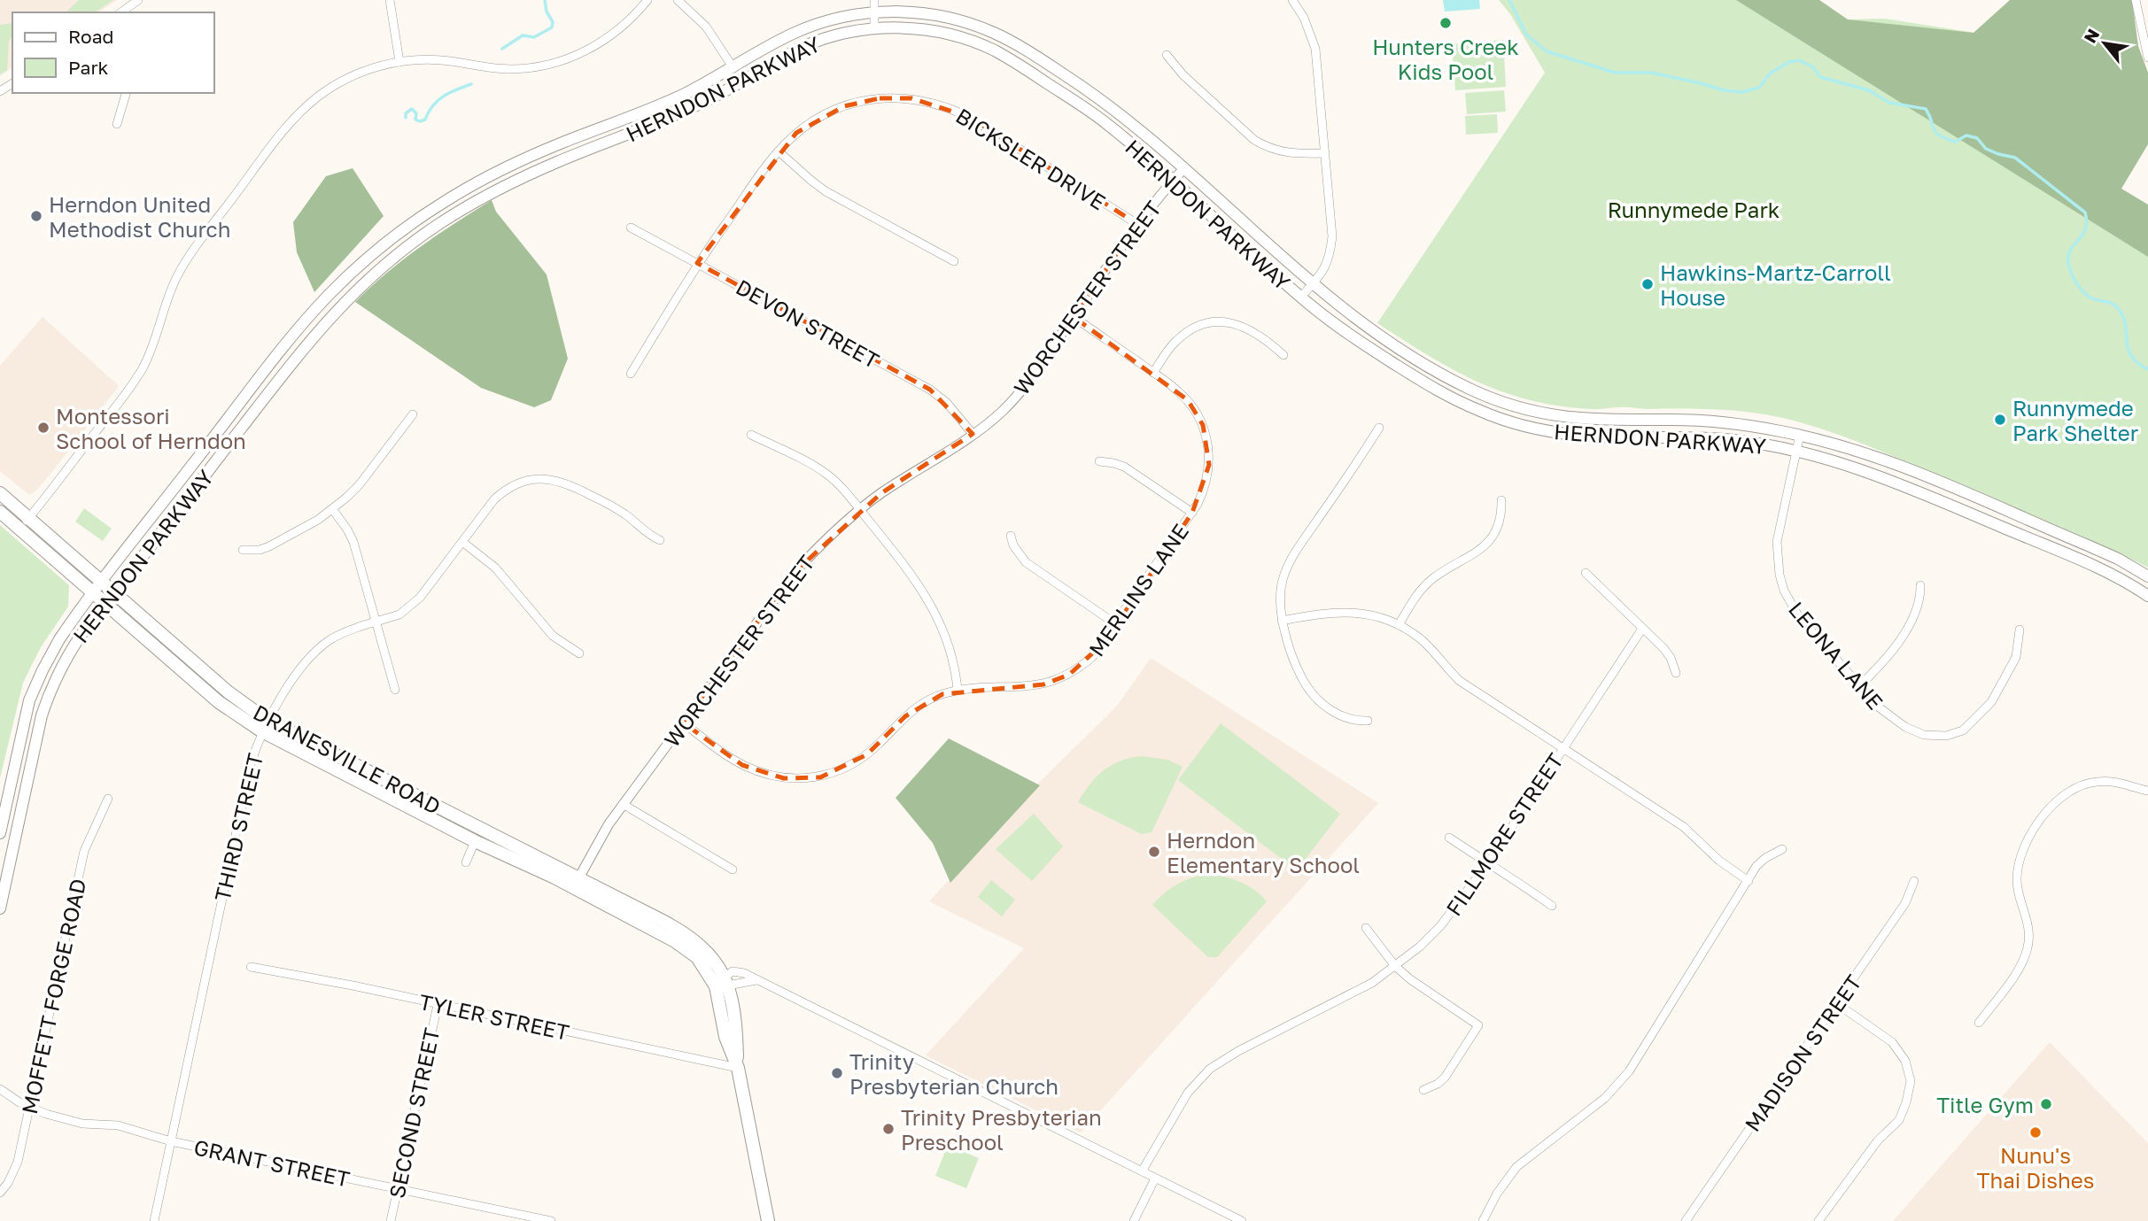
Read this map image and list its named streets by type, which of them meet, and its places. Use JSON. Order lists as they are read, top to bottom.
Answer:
{
  "streets": {
    "main road": ["HERNDON PARKWAY", "DRANESVILLE ROAD"],
    "street": [
      "BICKSLER DRIVE",
      "WORCHESTER STREET",
      "DEVON STREET",
      "MERLINS LANE",
      "LEONA LANE",
      "THIRD STREET",
      "FILLMORE STREET",
      "MOFFETT FORGE ROAD",
      "TYLER STREET",
      "MADISON STREET",
      "SECOND STREET",
      "GRANT STREET"
    ]
  },
  "crossings": [
    ["HERNDON PARKWAY", "WORCHESTER STREET"],
    ["HERNDON PARKWAY", "LEONA LANE"],
    ["HERNDON PARKWAY", "DRANESVILLE ROAD"],
    ["BICKSLER DRIVE", "WORCHESTER STREET"],
    ["BICKSLER DRIVE", "DEVON STREET"],
    ["WORCHESTER STREET", "DEVON STREET"],
    ["WORCHESTER STREET", "MERLINS LANE"],
    ["WORCHESTER STREET", "DRANESVILLE ROAD"],
    ["DRANESVILLE ROAD", "THIRD STREET"],
    ["THIRD STREET", "GRANT STREET"],
    ["MOFFETT FORGE ROAD", "GRANT STREET"],
    ["TYLER STREET", "SECOND STREET"],
    ["SECOND STREET", "GRANT STREET"]
  ],
  "parks": ["Runnymede Park"],
  "places": [
    "Hunters Creek Kids Pool",
    "Herndon United Methodist Church",
    "Hawkins-Martz-Carroll House",
    "Runnymede Park Shelter",
    "Montessori School of Herndon",
    "Herndon Elementary School",
    "Trinity Presbyterian Church",
    "Title Gym",
    "Trinity Presbyterian Preschool",
    "Nunu's Thai Dishes"
  ],
  "legend": ["Road", "Park"],
  "north": "top left"
}
